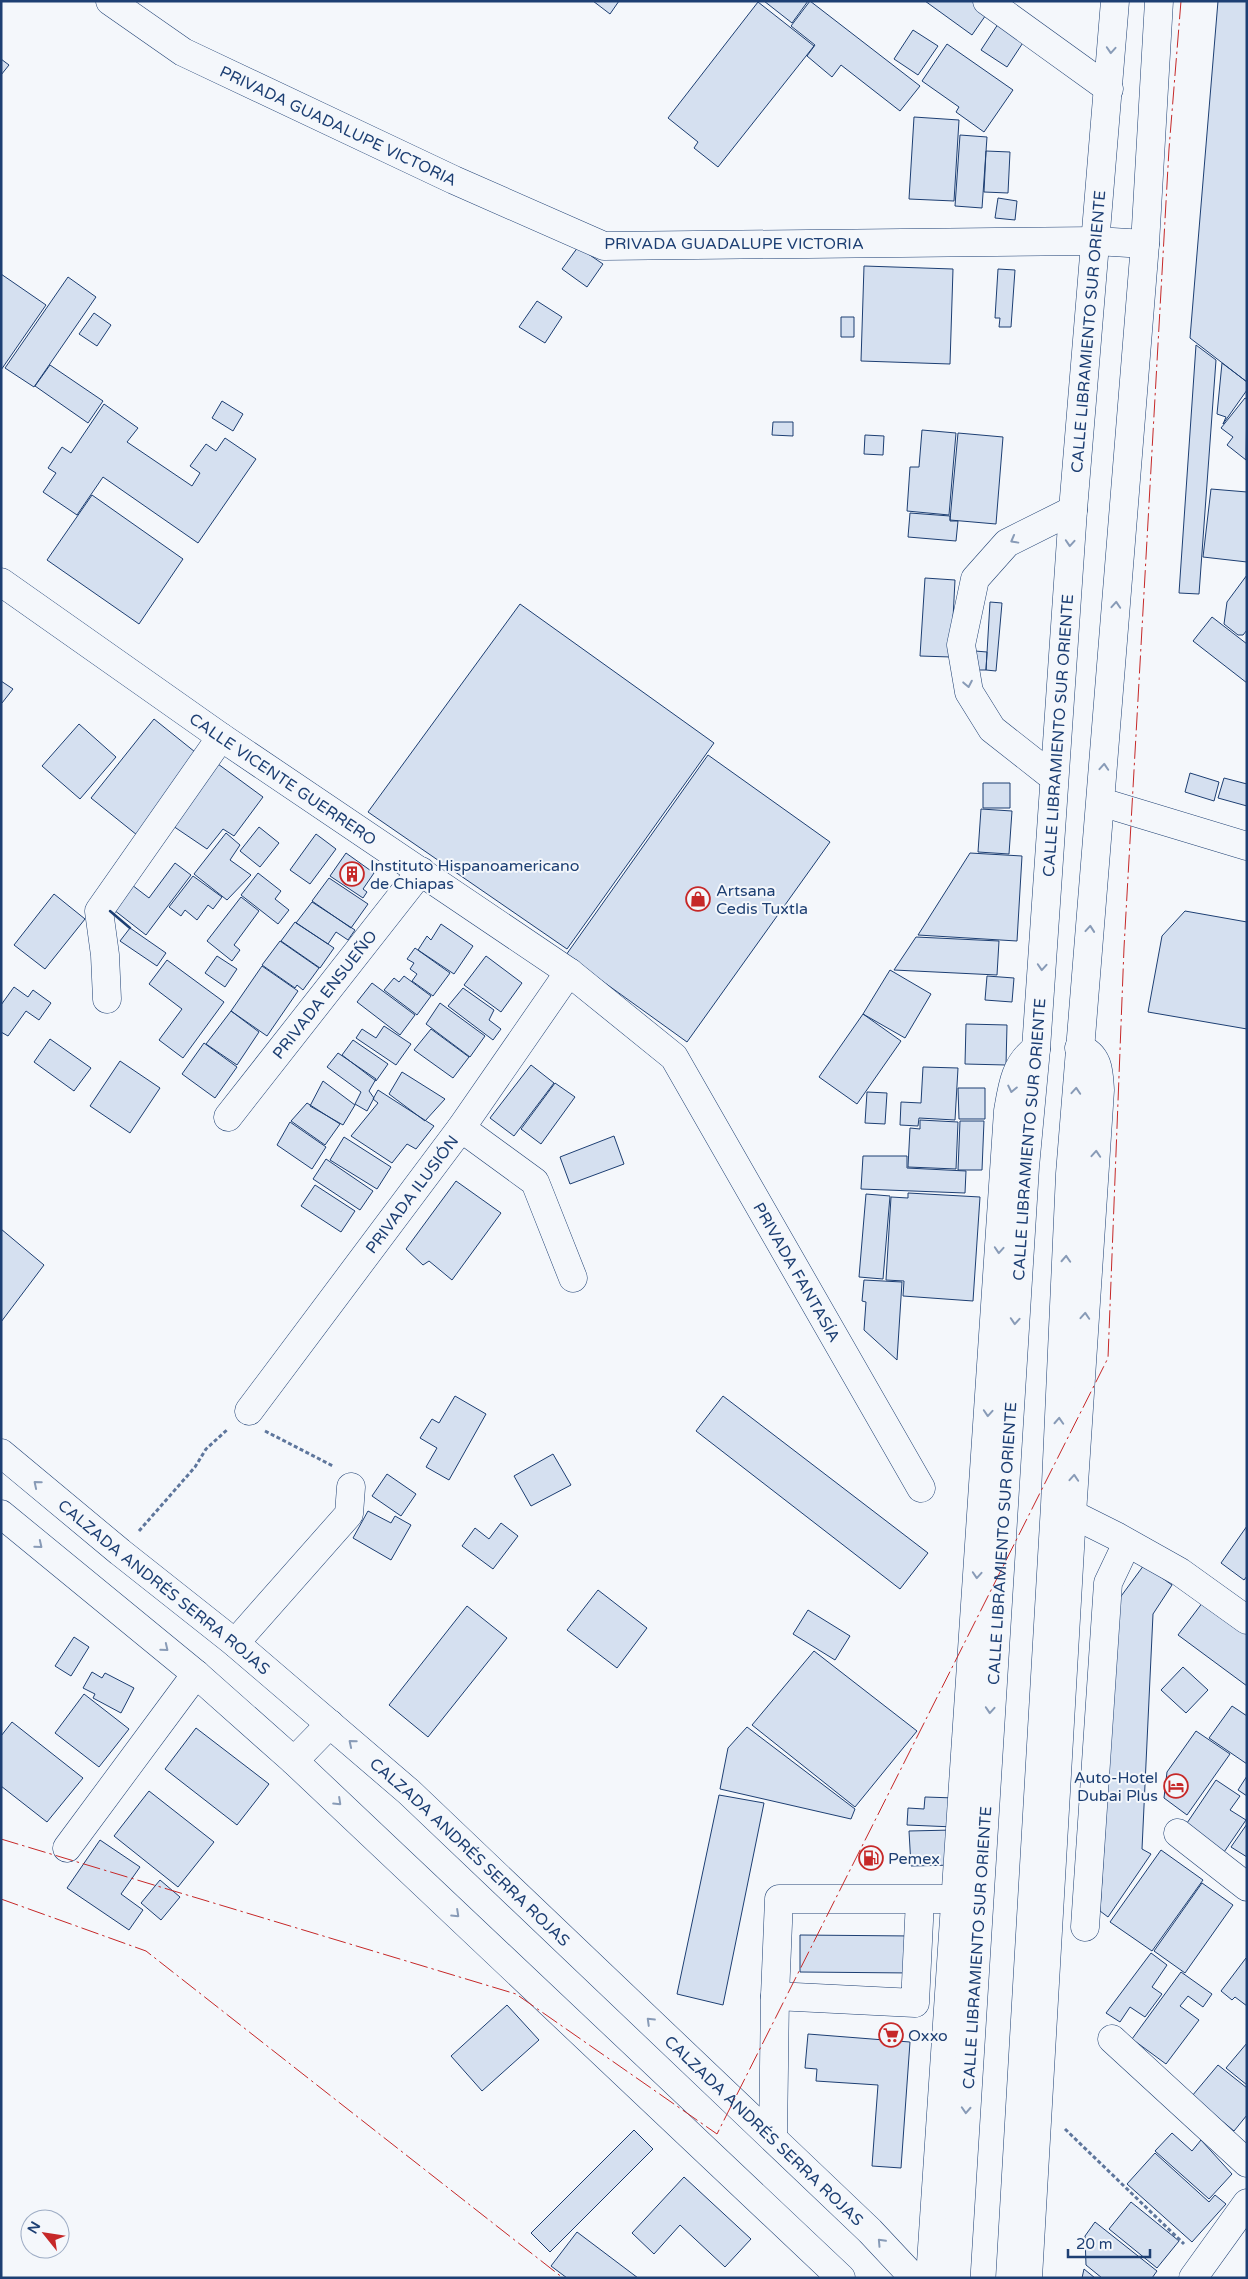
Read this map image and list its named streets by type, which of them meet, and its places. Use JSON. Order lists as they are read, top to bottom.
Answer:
{
  "streets": {
    "street": [
      "PRIVADA GUADALUPE VICTORIA",
      "CALLE LIBRAMIENTO SUR ORIENTE",
      "CALLE VICENTE GUERRERO",
      "PRIVADA ENSUEÑO",
      "PRIVADA ILUSIÓN",
      "PRIVADA FANTASÍA",
      "CALZADA ANDRÉS SERRA ROJAS"
    ]
  },
  "crossings": [
    ["PRIVADA GUADALUPE VICTORIA", "CALLE LIBRAMIENTO SUR ORIENTE"],
    ["CALLE VICENTE GUERRERO", "PRIVADA ENSUEÑO"],
    ["CALLE VICENTE GUERRERO", "PRIVADA ILUSIÓN"],
    ["CALLE VICENTE GUERRERO", "PRIVADA FANTASÍA"]
  ],
  "places": {
    "building": ["Instituto Hispanoamericano de Chiapas"],
    "shop": ["Artsana Cedis Tuxtla"],
    "hotel": ["Auto-Hotel Dubai Plus"],
    "fuel station": ["Pemex"],
    "supermarket": ["Oxxo"]
  },
  "scale_bar": "20 m",
  "north": "top left"
}
